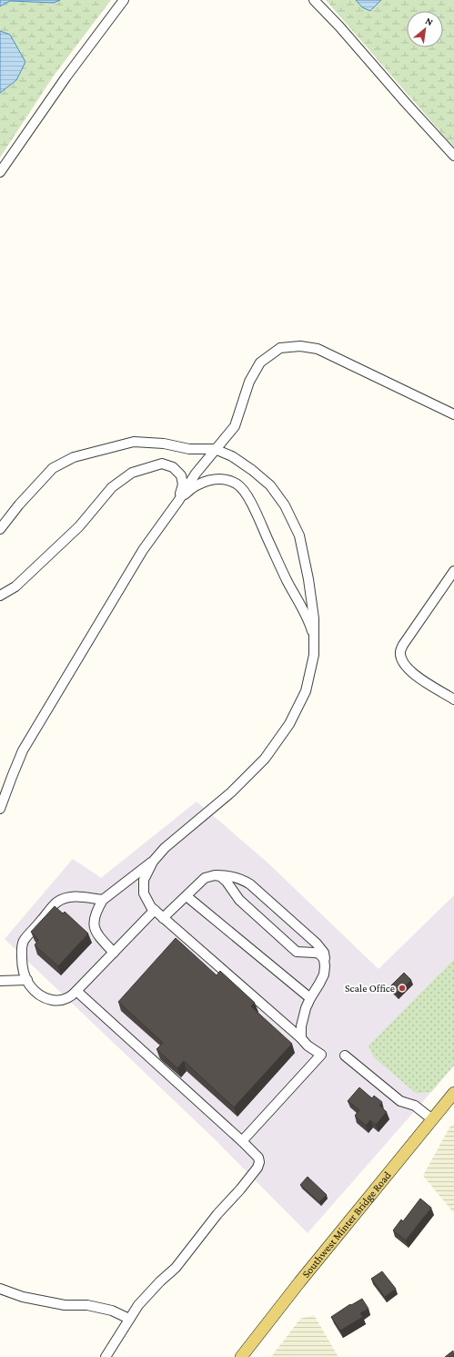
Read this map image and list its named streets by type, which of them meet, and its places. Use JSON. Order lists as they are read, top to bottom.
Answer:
{
  "streets": {
    "main road": ["Southwest Minter Bridge Road"]
  },
  "places": ["Scale Office"],
  "north": "top right"
}
